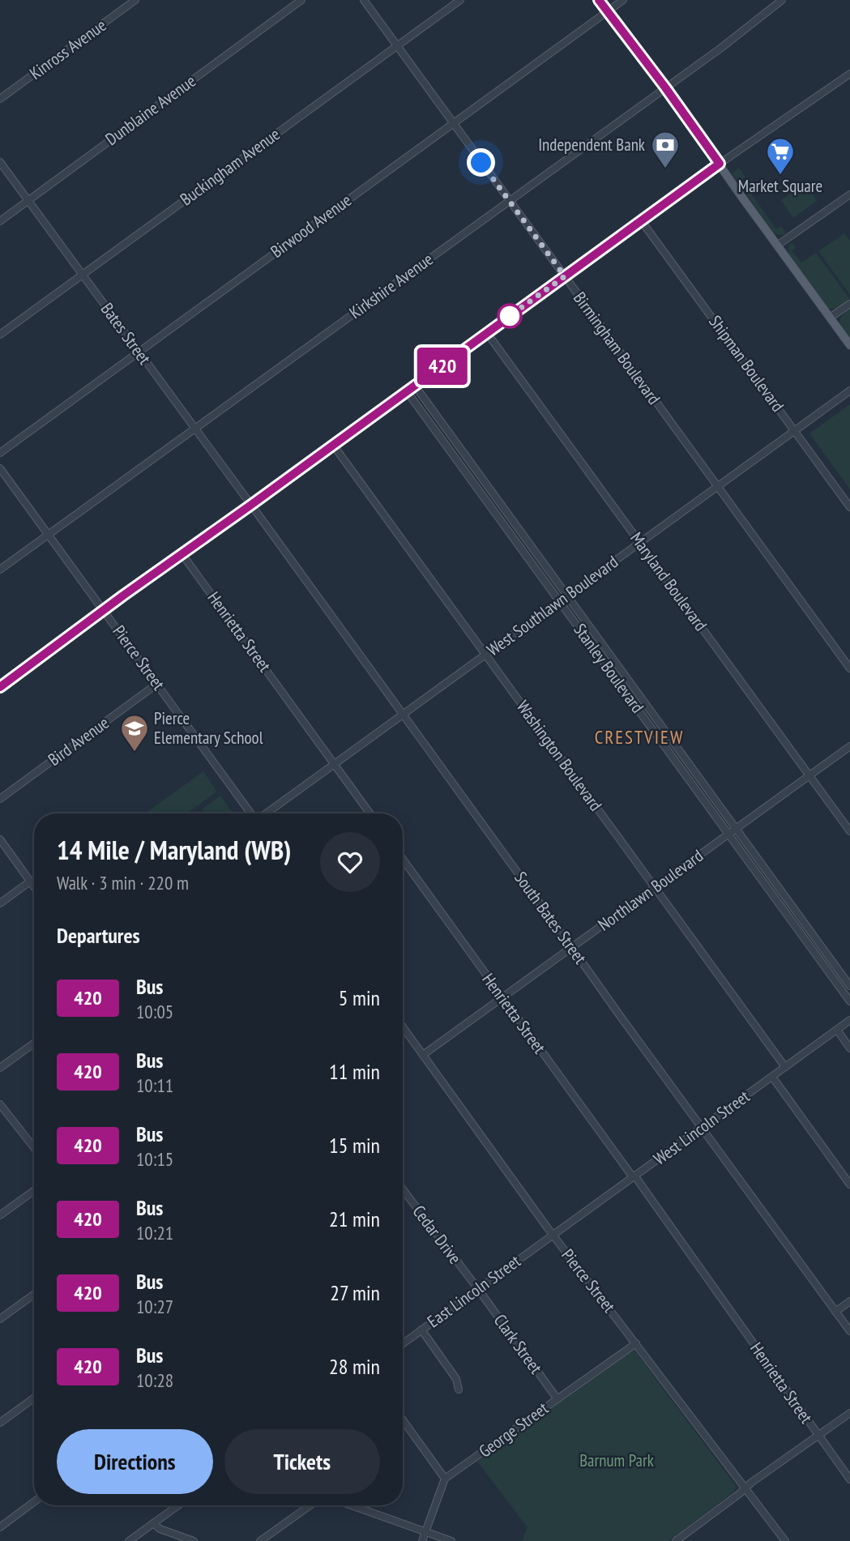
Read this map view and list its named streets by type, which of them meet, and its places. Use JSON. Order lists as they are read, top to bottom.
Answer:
{
  "streets": {
    "street": [
      "Kinross Avenue",
      "Dunblaine Avenue",
      "Buckingham Avenue",
      "Birwood Avenue",
      "Kirkshire Avenue",
      "Bates Street",
      "Birmingham Boulevard",
      "Shipman Boulevard",
      "Maryland Boulevard",
      "West Southlawn Boulevard",
      "Henrietta Street",
      "Pierce Street",
      "Stanley Boulevard",
      "Bird Avenue",
      "Washington Boulevard",
      "Northlawn Boulevard",
      "South Bates Street",
      "West Lincoln Street",
      "Cedar Drive",
      "East Lincoln Street",
      "Clark Street",
      "George Street"
    ]
  },
  "crossings": [
    ["Dunblaine Avenue", "Bates Street"],
    ["Buckingham Avenue", "Bates Street"],
    ["Buckingham Avenue", "Birmingham Boulevard"],
    ["Birwood Avenue", "Bates Street"],
    ["Birwood Avenue", "Birmingham Boulevard"],
    ["Kirkshire Avenue", "Bates Street"],
    ["Kirkshire Avenue", "Birmingham Boulevard"],
    ["Kirkshire Avenue", "Pierce Street"],
    ["Bates Street", "South Bates Street"],
    ["Birmingham Boulevard", "West Southlawn Boulevard"],
    ["Shipman Boulevard", "West Southlawn Boulevard"],
    ["Maryland Boulevard", "West Southlawn Boulevard"],
    ["Maryland Boulevard", "Northlawn Boulevard"],
    ["West Southlawn Boulevard", "Henrietta Street"],
    ["West Southlawn Boulevard", "Stanley Boulevard"],
    ["West Southlawn Boulevard", "Washington Boulevard"],
    ["West Southlawn Boulevard", "South Bates Street"],
    ["Henrietta Street", "Northlawn Boulevard"],
    ["Henrietta Street", "West Lincoln Street"],
    ["Pierce Street", "Bird Avenue"],
    ["Pierce Street", "Northlawn Boulevard"],
    ["Pierce Street", "West Lincoln Street"],
    ["Pierce Street", "East Lincoln Street"],
    ["Pierce Street", "George Street"],
    ["Stanley Boulevard", "Northlawn Boulevard"],
    ["Washington Boulevard", "Northlawn Boulevard"],
    ["Washington Boulevard", "West Lincoln Street"],
    ["Northlawn Boulevard", "South Bates Street"],
    ["South Bates Street", "West Lincoln Street"],
    ["West Lincoln Street", "East Lincoln Street"],
    ["Cedar Drive", "East Lincoln Street"],
    ["Cedar Drive", "Clark Street"],
    ["East Lincoln Street", "Clark Street"],
    ["Clark Street", "George Street"]
  ],
  "districts": ["CRESTVIEW"],
  "parks": ["Barnum Park"],
  "places": {
    "bank": ["Independent Bank"],
    "supermarket": ["Market Square"],
    "school or university": ["Pierce Elementary School"]
  },
  "lines": ["bus line 420"],
  "page": {
    "on_map": "420",
    "heading": [
      ["14 Mile / Maryland (WB)", "Walk · 3 min · 220 m"],
      "Departures"
    ],
    "list": [
      {
        "mark": "420",
        "name": "Bus",
        "note": "10:05",
        "value": "5 min"
      },
      {
        "mark": "420",
        "name": "Bus",
        "note": "10:11",
        "value": "11 min"
      },
      {
        "mark": "420",
        "name": "Bus",
        "note": "10:15",
        "value": "15 min"
      },
      {
        "mark": "420",
        "name": "Bus",
        "note": "10:21",
        "value": "21 min"
      },
      {
        "mark": "420",
        "name": "Bus",
        "note": "10:27",
        "value": "27 min"
      },
      {
        "mark": "420",
        "name": "Bus",
        "note": "10:28",
        "value": "28 min"
      }
    ],
    "buttons": ["Directions", "Tickets"]
  }
}
